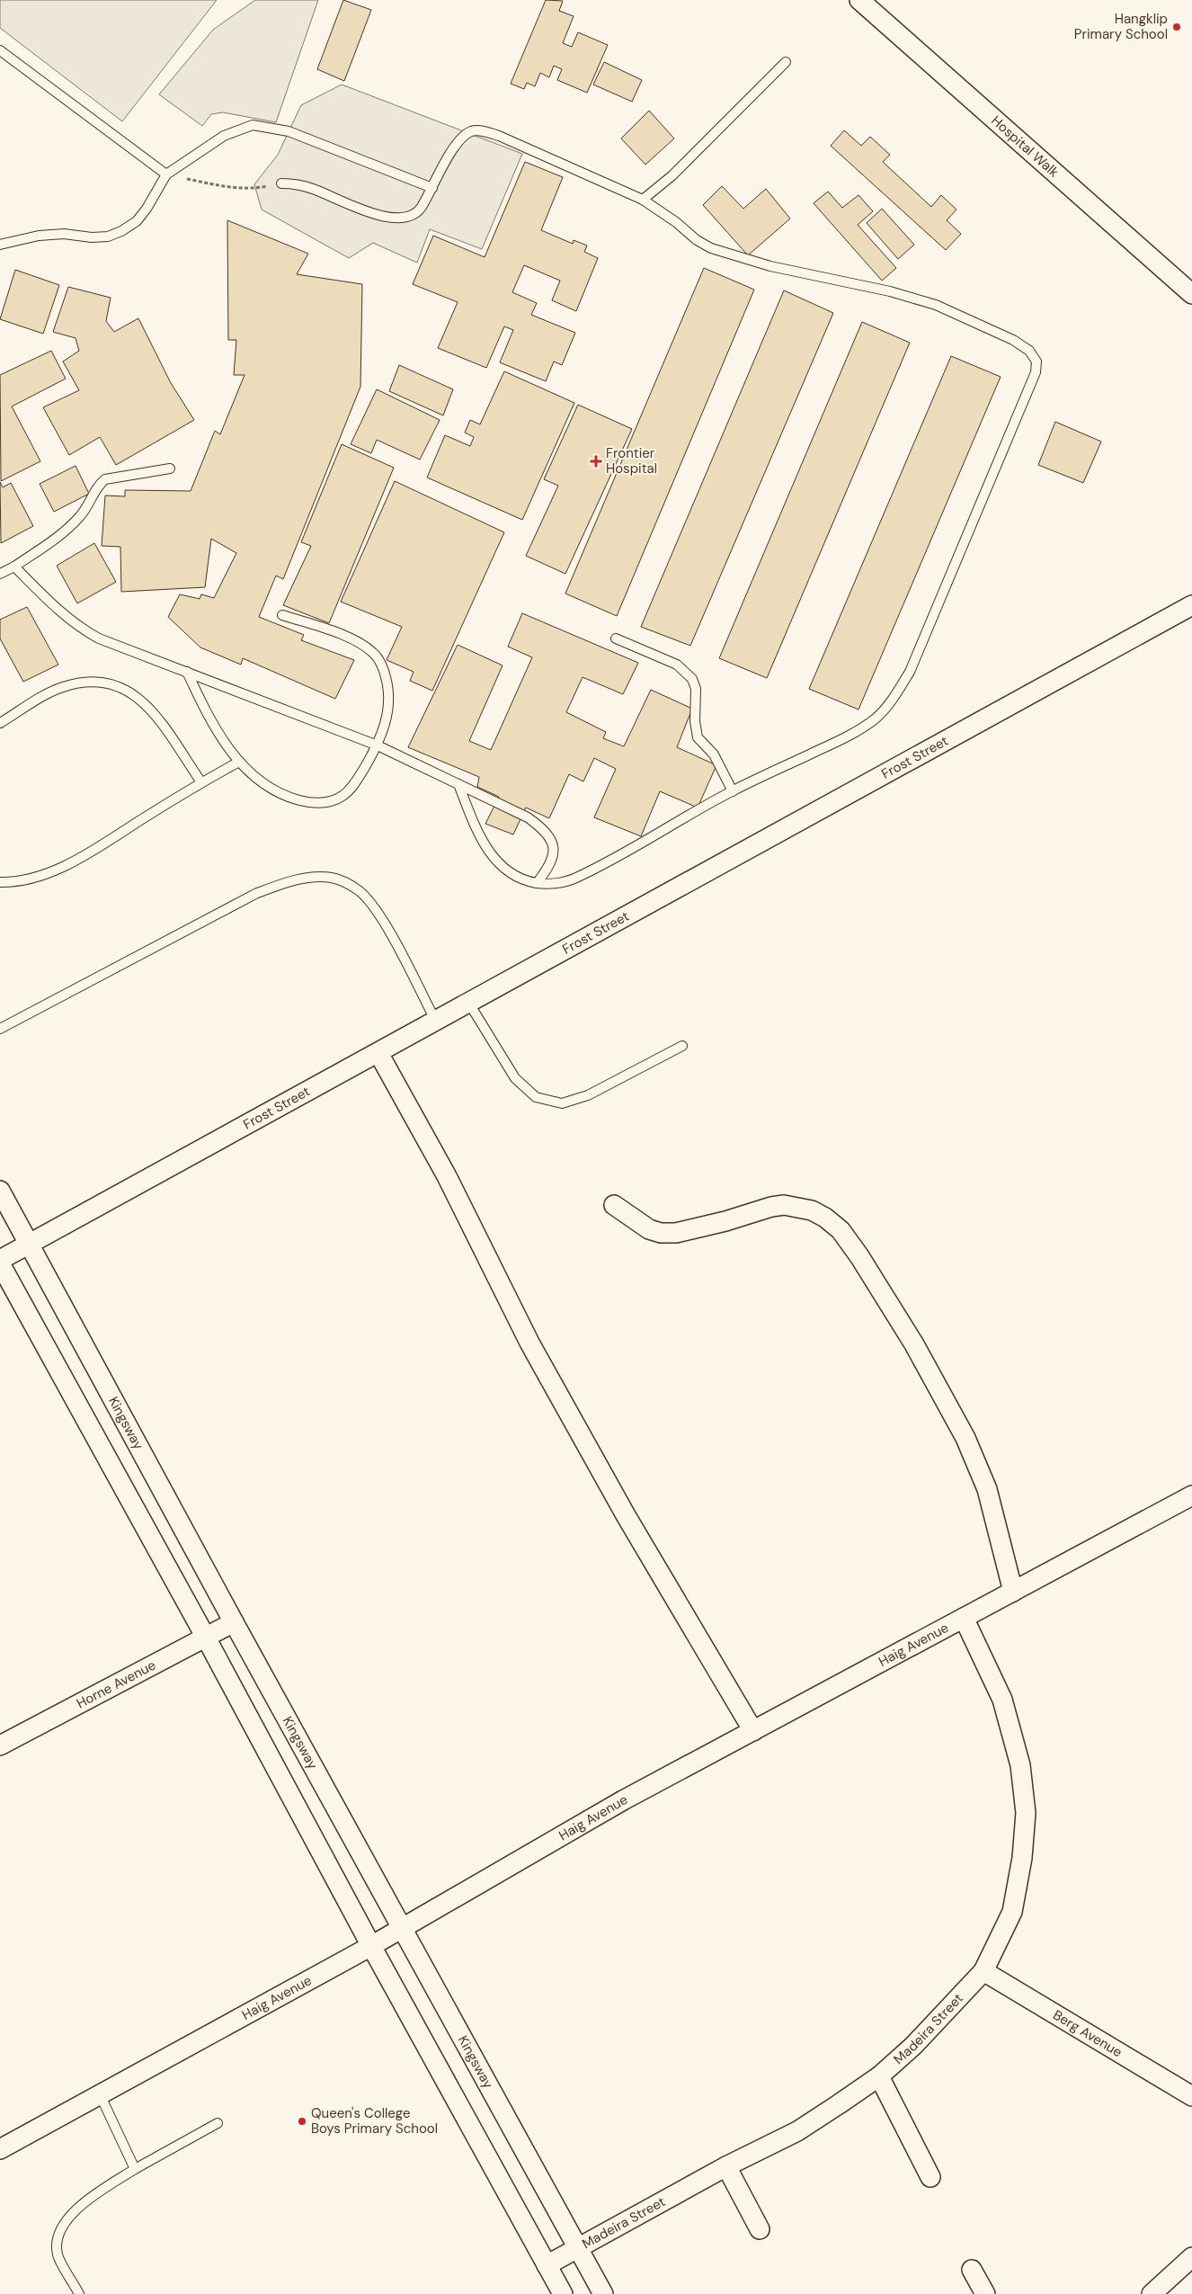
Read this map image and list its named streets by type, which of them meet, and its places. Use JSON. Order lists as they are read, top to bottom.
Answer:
{
  "streets": {
    "street": [
      "Hospital Walk",
      "Frost Street",
      "Kingsway",
      "Haig Avenue",
      "Horne Avenue",
      "Madeira Street",
      "Berg Avenue"
    ]
  },
  "crossings": [
    ["Frost Street", "Kingsway"],
    ["Kingsway", "Haig Avenue"],
    ["Kingsway", "Horne Avenue"],
    ["Kingsway", "Madeira Street"],
    ["Haig Avenue", "Madeira Street"],
    ["Madeira Street", "Berg Avenue"]
  ],
  "places": {
    "other": ["Hangklip Primary School", "Queen's College Boys Primary School"],
    "health": ["Frontier Hospital"]
  }
}
